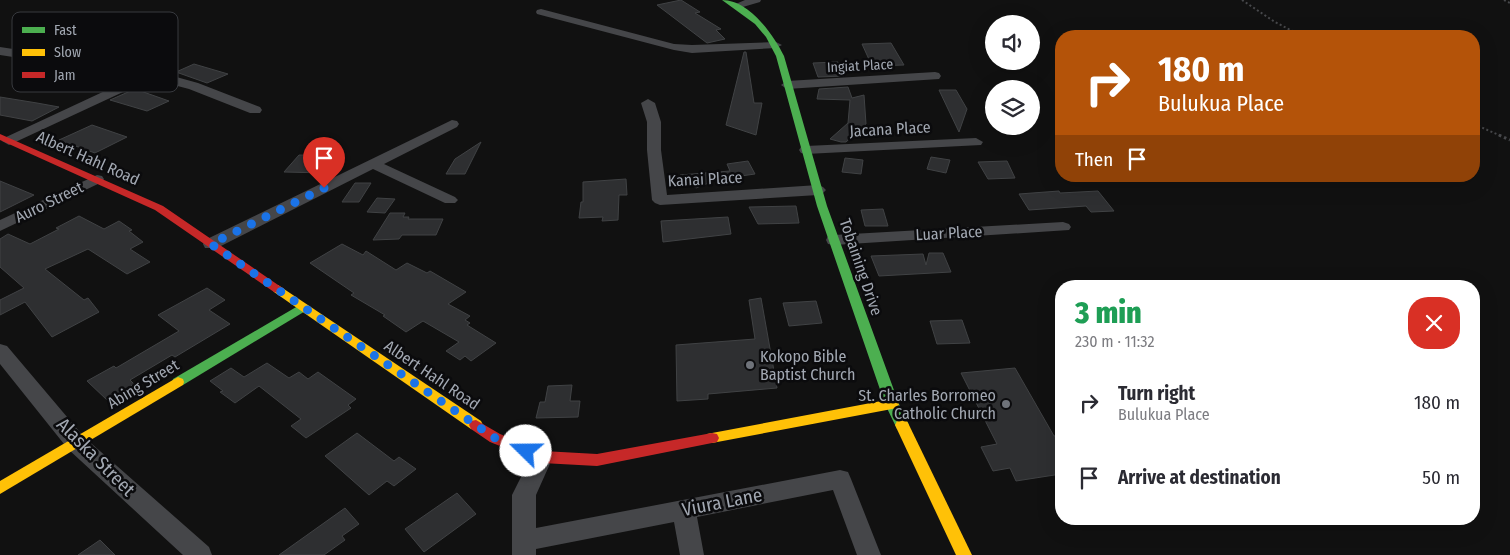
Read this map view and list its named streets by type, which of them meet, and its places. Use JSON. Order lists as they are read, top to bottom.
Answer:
{
  "streets": {
    "street": [
      "Ingiat Place",
      "Jacana Place",
      "Albert Hahl Road",
      "Kanai Place",
      "Auro Street",
      "Luar Place",
      "Tobaining Drive",
      "Abing Street",
      "Alaska Street",
      "Viura Lane"
    ]
  },
  "crossings": [
    ["Ingiat Place", "Tobaining Drive"],
    ["Jacana Place", "Tobaining Drive"],
    ["Albert Hahl Road", "Auro Street"],
    ["Albert Hahl Road", "Tobaining Drive"],
    ["Albert Hahl Road", "Abing Street"],
    ["Albert Hahl Road", "Viura Lane"],
    ["Kanai Place", "Tobaining Drive"],
    ["Luar Place", "Tobaining Drive"],
    ["Abing Street", "Alaska Street"]
  ],
  "places": ["Kokopo Bible Baptist Church", "St. Charles Borromeo Catholic Church"],
  "legend": ["Fast", "Slow", "Jam"],
  "page": {
    "turn": ["180 m", "Bulukua Place"],
    "then": "Then",
    "heading": ["3 min", "230 m · 11:32"],
    "list": [
      {
        "name": "Turn right",
        "note": "Bulukua Place",
        "value": "180 m"
      },
      {
        "name": "Arrive at destination",
        "value": "50 m"
      }
    ]
  }
}
